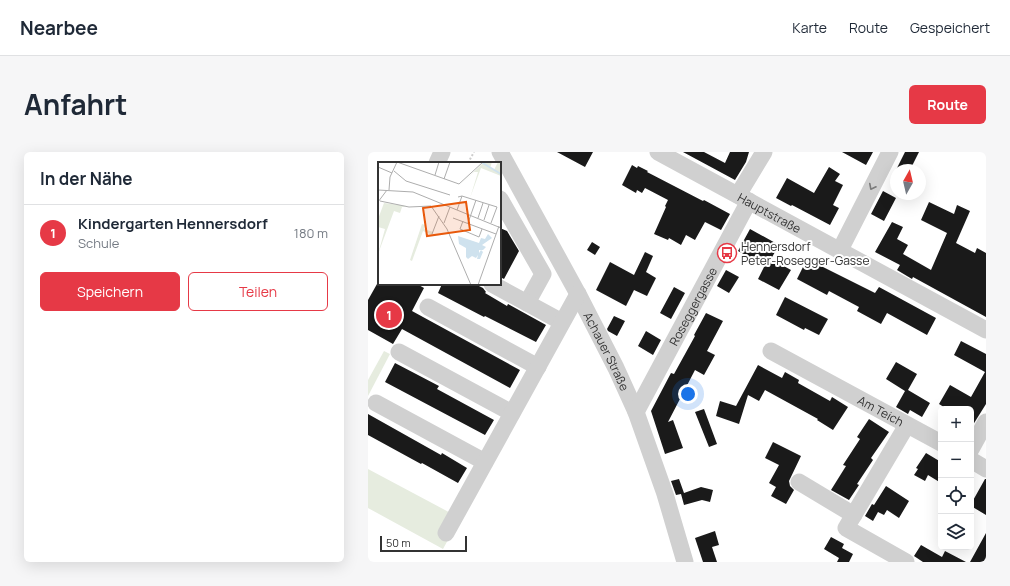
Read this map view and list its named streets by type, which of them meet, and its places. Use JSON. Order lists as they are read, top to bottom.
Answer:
{
  "streets": {
    "street": [
      "Hauptstraße",
      "Roseggergasse",
      "Achauer Straße",
      "Am Teich"
    ]
  },
  "crossings": [
    ["Hauptstraße", "Roseggergasse"],
    ["Roseggergasse", "Achauer Straße"]
  ],
  "places": {
    "bus stop": ["Hennersdorf Peter-Rosegger-Gasse"]
  },
  "scale_bar": "50 m",
  "north": "top",
  "page": {
    "header": "Nearbee",
    "nav": ["Karte", "Route", "Gespeichert"],
    "title": "Anfahrt",
    "buttons": [
      "Route",
      ["Speichern", "Teilen"]
    ],
    "heading": "In der Nähe",
    "list": [
      {
        "mark": "1",
        "name": "Kindergarten Hennersdorf",
        "note": "Schule",
        "value": "180 m"
      }
    ],
    "pins": "1",
    "map_buttons": ["+", "−"],
    "scale": "50 m"
  }
}
